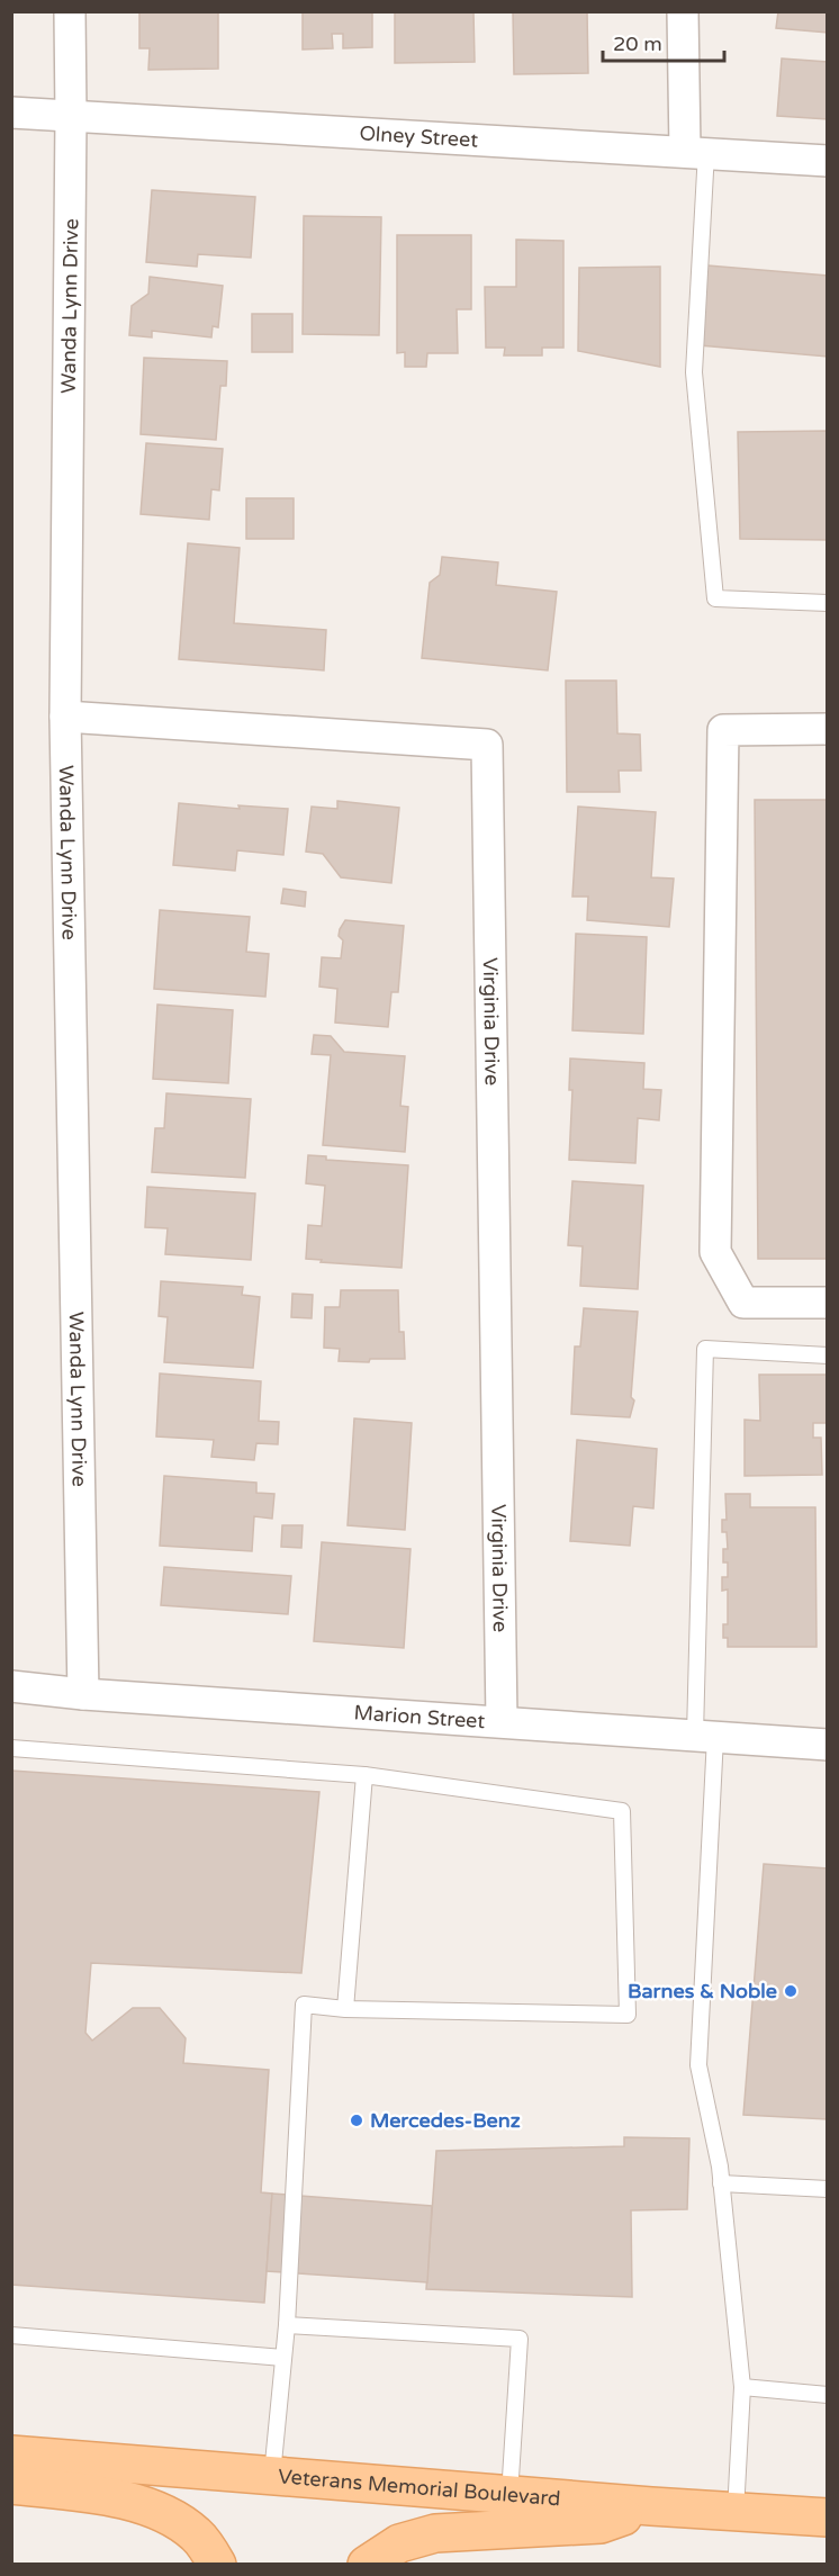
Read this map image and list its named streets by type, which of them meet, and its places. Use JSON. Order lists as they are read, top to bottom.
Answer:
{
  "streets": {
    "main road": ["Veterans Memorial Boulevard"],
    "street": [
      "Olney Street",
      "Wanda Lynn Drive",
      "Virginia Drive",
      "Marion Street"
    ]
  },
  "crossings": [
    ["Olney Street", "Wanda Lynn Drive"],
    ["Wanda Lynn Drive", "Virginia Drive"],
    ["Wanda Lynn Drive", "Marion Street"],
    ["Virginia Drive", "Marion Street"]
  ],
  "places": ["Barnes & Noble", "Mercedes-Benz"],
  "scale_bar": "20 m"
}
